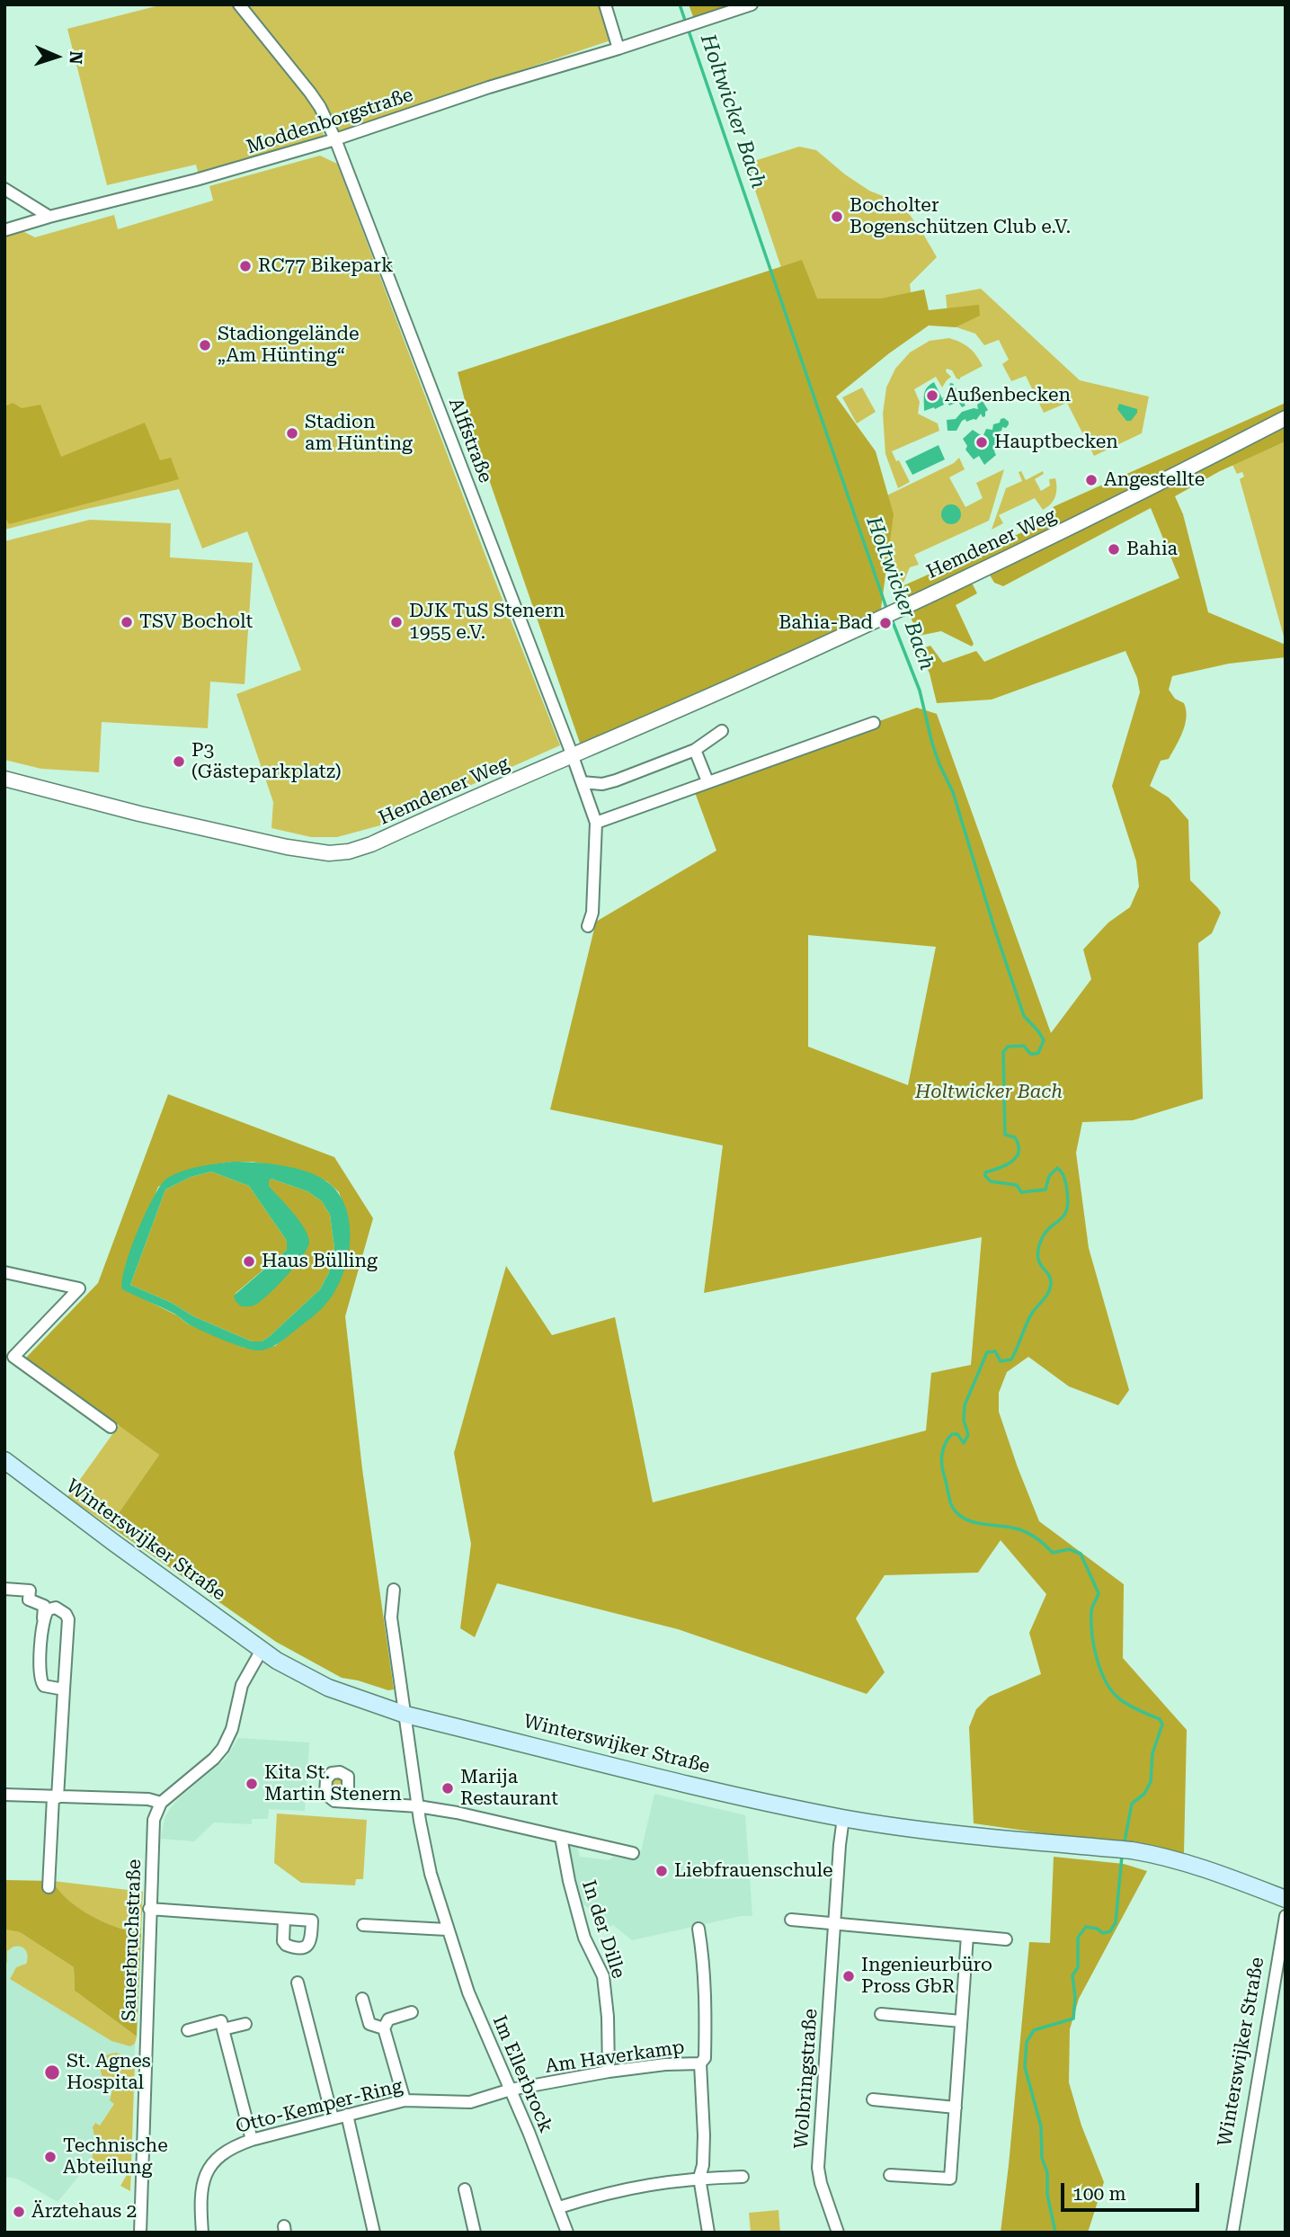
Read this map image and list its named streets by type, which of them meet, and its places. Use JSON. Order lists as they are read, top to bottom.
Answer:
{
  "streets": {
    "main road": ["Winterswijker Straße"],
    "street": [
      "Moddenborgstraße",
      "Alffstraße",
      "Hemdener Weg",
      "In der Dille",
      "Sauerbruchstraße",
      "Am Haverkamp",
      "Im Ellerbrock",
      "Wolbringstraße",
      "Otto-Kemper-Ring"
    ]
  },
  "crossings": [
    ["Moddenborgstraße", "Alffstraße"],
    ["Alffstraße", "Hemdener Weg"],
    ["Winterswijker Straße", "Im Ellerbrock"],
    ["Winterswijker Straße", "Wolbringstraße"],
    ["In der Dille", "Am Haverkamp"],
    ["Am Haverkamp", "Im Ellerbrock"],
    ["Am Haverkamp", "Otto-Kemper-Ring"],
    ["Im Ellerbrock", "Otto-Kemper-Ring"]
  ],
  "water": ["Holtwicker Bach"],
  "parks": ["Holtwicker Bach"],
  "places": [
    "Bocholter Bogenschützen Club e.V.",
    "RC77 Bikepark",
    "Stadiongelände „Am Hünting“",
    "Außenbecken",
    "Stadion am Hünting",
    "Hauptbecken",
    "Angestellte",
    "Bahia",
    "TSV Bocholt",
    "DJK TuS Stenern 1955 e.V.",
    "Bahia-Bad",
    "P3 (Gästeparkplatz)",
    "Haus Bülling",
    "Kita St. Martin Stenern",
    "Marija Restaurant",
    "Liebfrauenschule",
    "Ingenieurbüro Pross GbR",
    "St. Agnes Hospital",
    "Technische Abteilung",
    "Ärztehaus 2"
  ],
  "scale_bar": "100 m",
  "north": "right"
}
